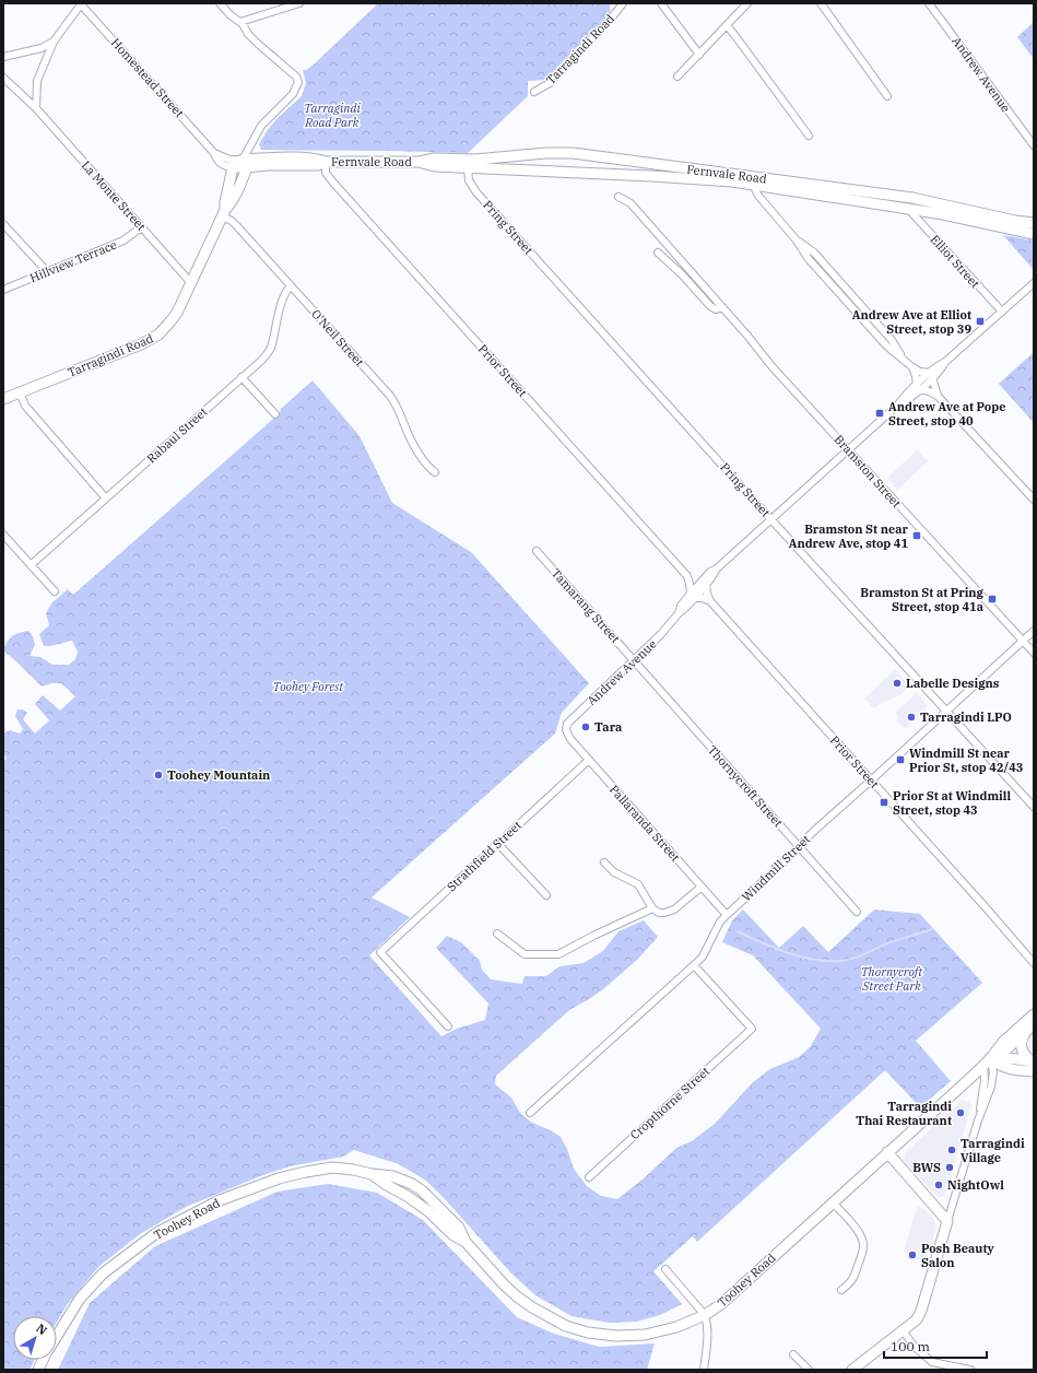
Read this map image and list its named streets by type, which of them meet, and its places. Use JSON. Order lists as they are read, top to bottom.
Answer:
{
  "streets": {
    "street": [
      "Tarragindi Road",
      "Andrew Avenue",
      "Homestead Street",
      "Fernvale Road",
      "La Monte Street",
      "Pring Street",
      "Hillview Terrace",
      "Elliot Street",
      "O'Neil Street",
      "Prior Street",
      "Rabaul Street",
      "Bramston Street",
      "Tamarang Street",
      "Thornycroft Street",
      "Pallaranda Street",
      "Strathfield Street",
      "Windmill Street",
      "Cropthorne Street",
      "Toohey Road"
    ]
  },
  "crossings": [
    ["Tarragindi Road", "Homestead Street"],
    ["Tarragindi Road", "Fernvale Road"],
    ["Tarragindi Road", "La Monte Street"],
    ["Tarragindi Road", "O'Neil Street"],
    ["Andrew Avenue", "Pring Street"],
    ["Andrew Avenue", "Elliot Street"],
    ["Andrew Avenue", "Prior Street"],
    ["Andrew Avenue", "Bramston Street"],
    ["Andrew Avenue", "Tamarang Street"],
    ["Andrew Avenue", "Thornycroft Street"],
    ["Andrew Avenue", "Pallaranda Street"],
    ["Fernvale Road", "Pring Street"],
    ["Fernvale Road", "Elliot Street"],
    ["Fernvale Road", "Prior Street"],
    ["La Monte Street", "Hillview Terrace"],
    ["Pring Street", "Windmill Street"],
    ["O'Neil Street", "Rabaul Street"],
    ["Prior Street", "Windmill Street"],
    ["Bramston Street", "Windmill Street"],
    ["Tamarang Street", "Thornycroft Street"],
    ["Thornycroft Street", "Windmill Street"],
    ["Pallaranda Street", "Strathfield Street"],
    ["Pallaranda Street", "Windmill Street"],
    ["Windmill Street", "Cropthorne Street"]
  ],
  "parks": ["Tarragindi Road Park", "Toohey Forest", "Thornycroft Street Park"],
  "places": {
    "transit": [
      "Andrew Ave at Elliot Street, stop 39",
      "Andrew Ave at Pope Street, stop 40",
      "Bramston St near Andrew Ave, stop 41",
      "Bramston St at Pring Street, stop 41a",
      "Windmill St near Prior St, stop 42/43",
      "Prior St at Windmill Street, stop 43"
    ],
    "other": [
      "Labelle Designs",
      "Tarragindi LPO",
      "Tara",
      "Toohey Mountain",
      "Tarragindi Thai Restaurant",
      "Tarragindi Village",
      "BWS",
      "NightOwl",
      "Posh Beauty Salon"
    ]
  },
  "scale_bar": "100 m",
  "north": "top right"
}
